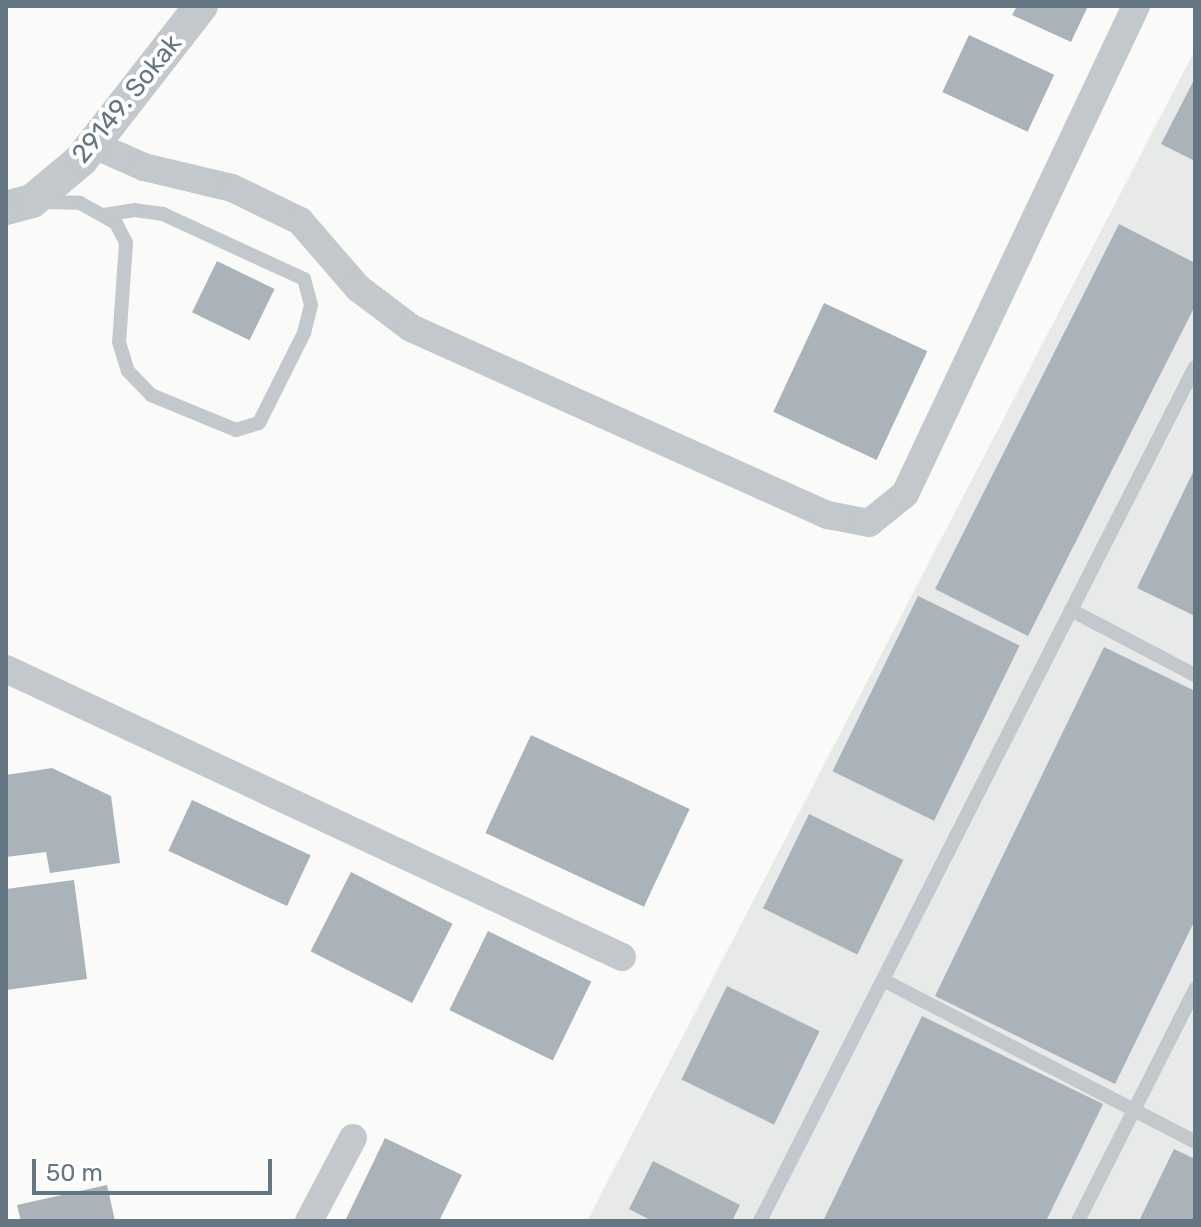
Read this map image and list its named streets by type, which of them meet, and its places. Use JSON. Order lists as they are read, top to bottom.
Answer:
{
  "streets": {
    "street": ["29149. Sokak"]
  },
  "scale_bar": "50 m"
}
